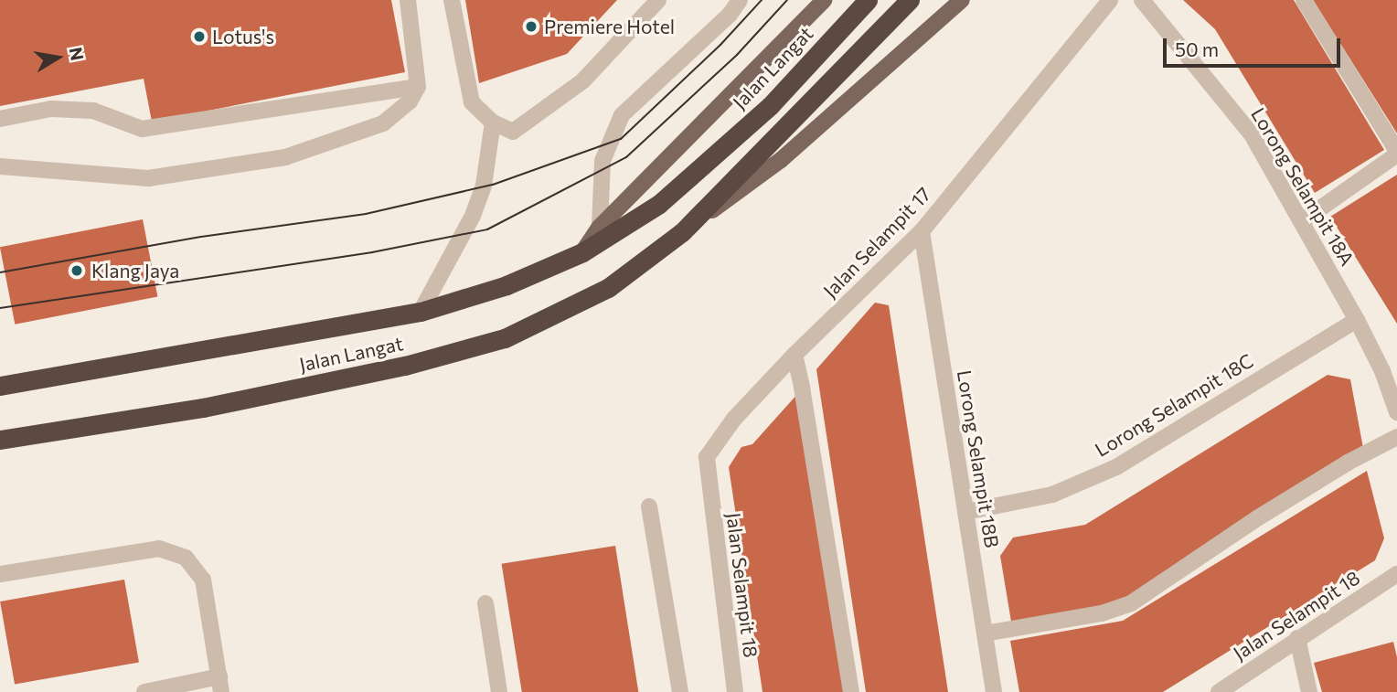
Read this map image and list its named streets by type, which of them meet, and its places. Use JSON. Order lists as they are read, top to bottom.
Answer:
{
  "streets": {
    "highway": ["Jalan Langat"],
    "street": [
      "Lorong Selampit 18A",
      "Jalan Selampit 17",
      "Lorong Selampit 18C",
      "Lorong Selampit 18B",
      "Jalan Selampit 18"
    ]
  },
  "crossings": [
    ["Lorong Selampit 18A", "Lorong Selampit 18C"],
    ["Jalan Selampit 17", "Lorong Selampit 18B"],
    ["Jalan Selampit 17", "Jalan Selampit 18"],
    ["Lorong Selampit 18C", "Lorong Selampit 18B"]
  ],
  "places": ["Premiere Hotel", "Lotus's", "Klang Jaya"],
  "scale_bar": "50 m",
  "north": "right"
}
